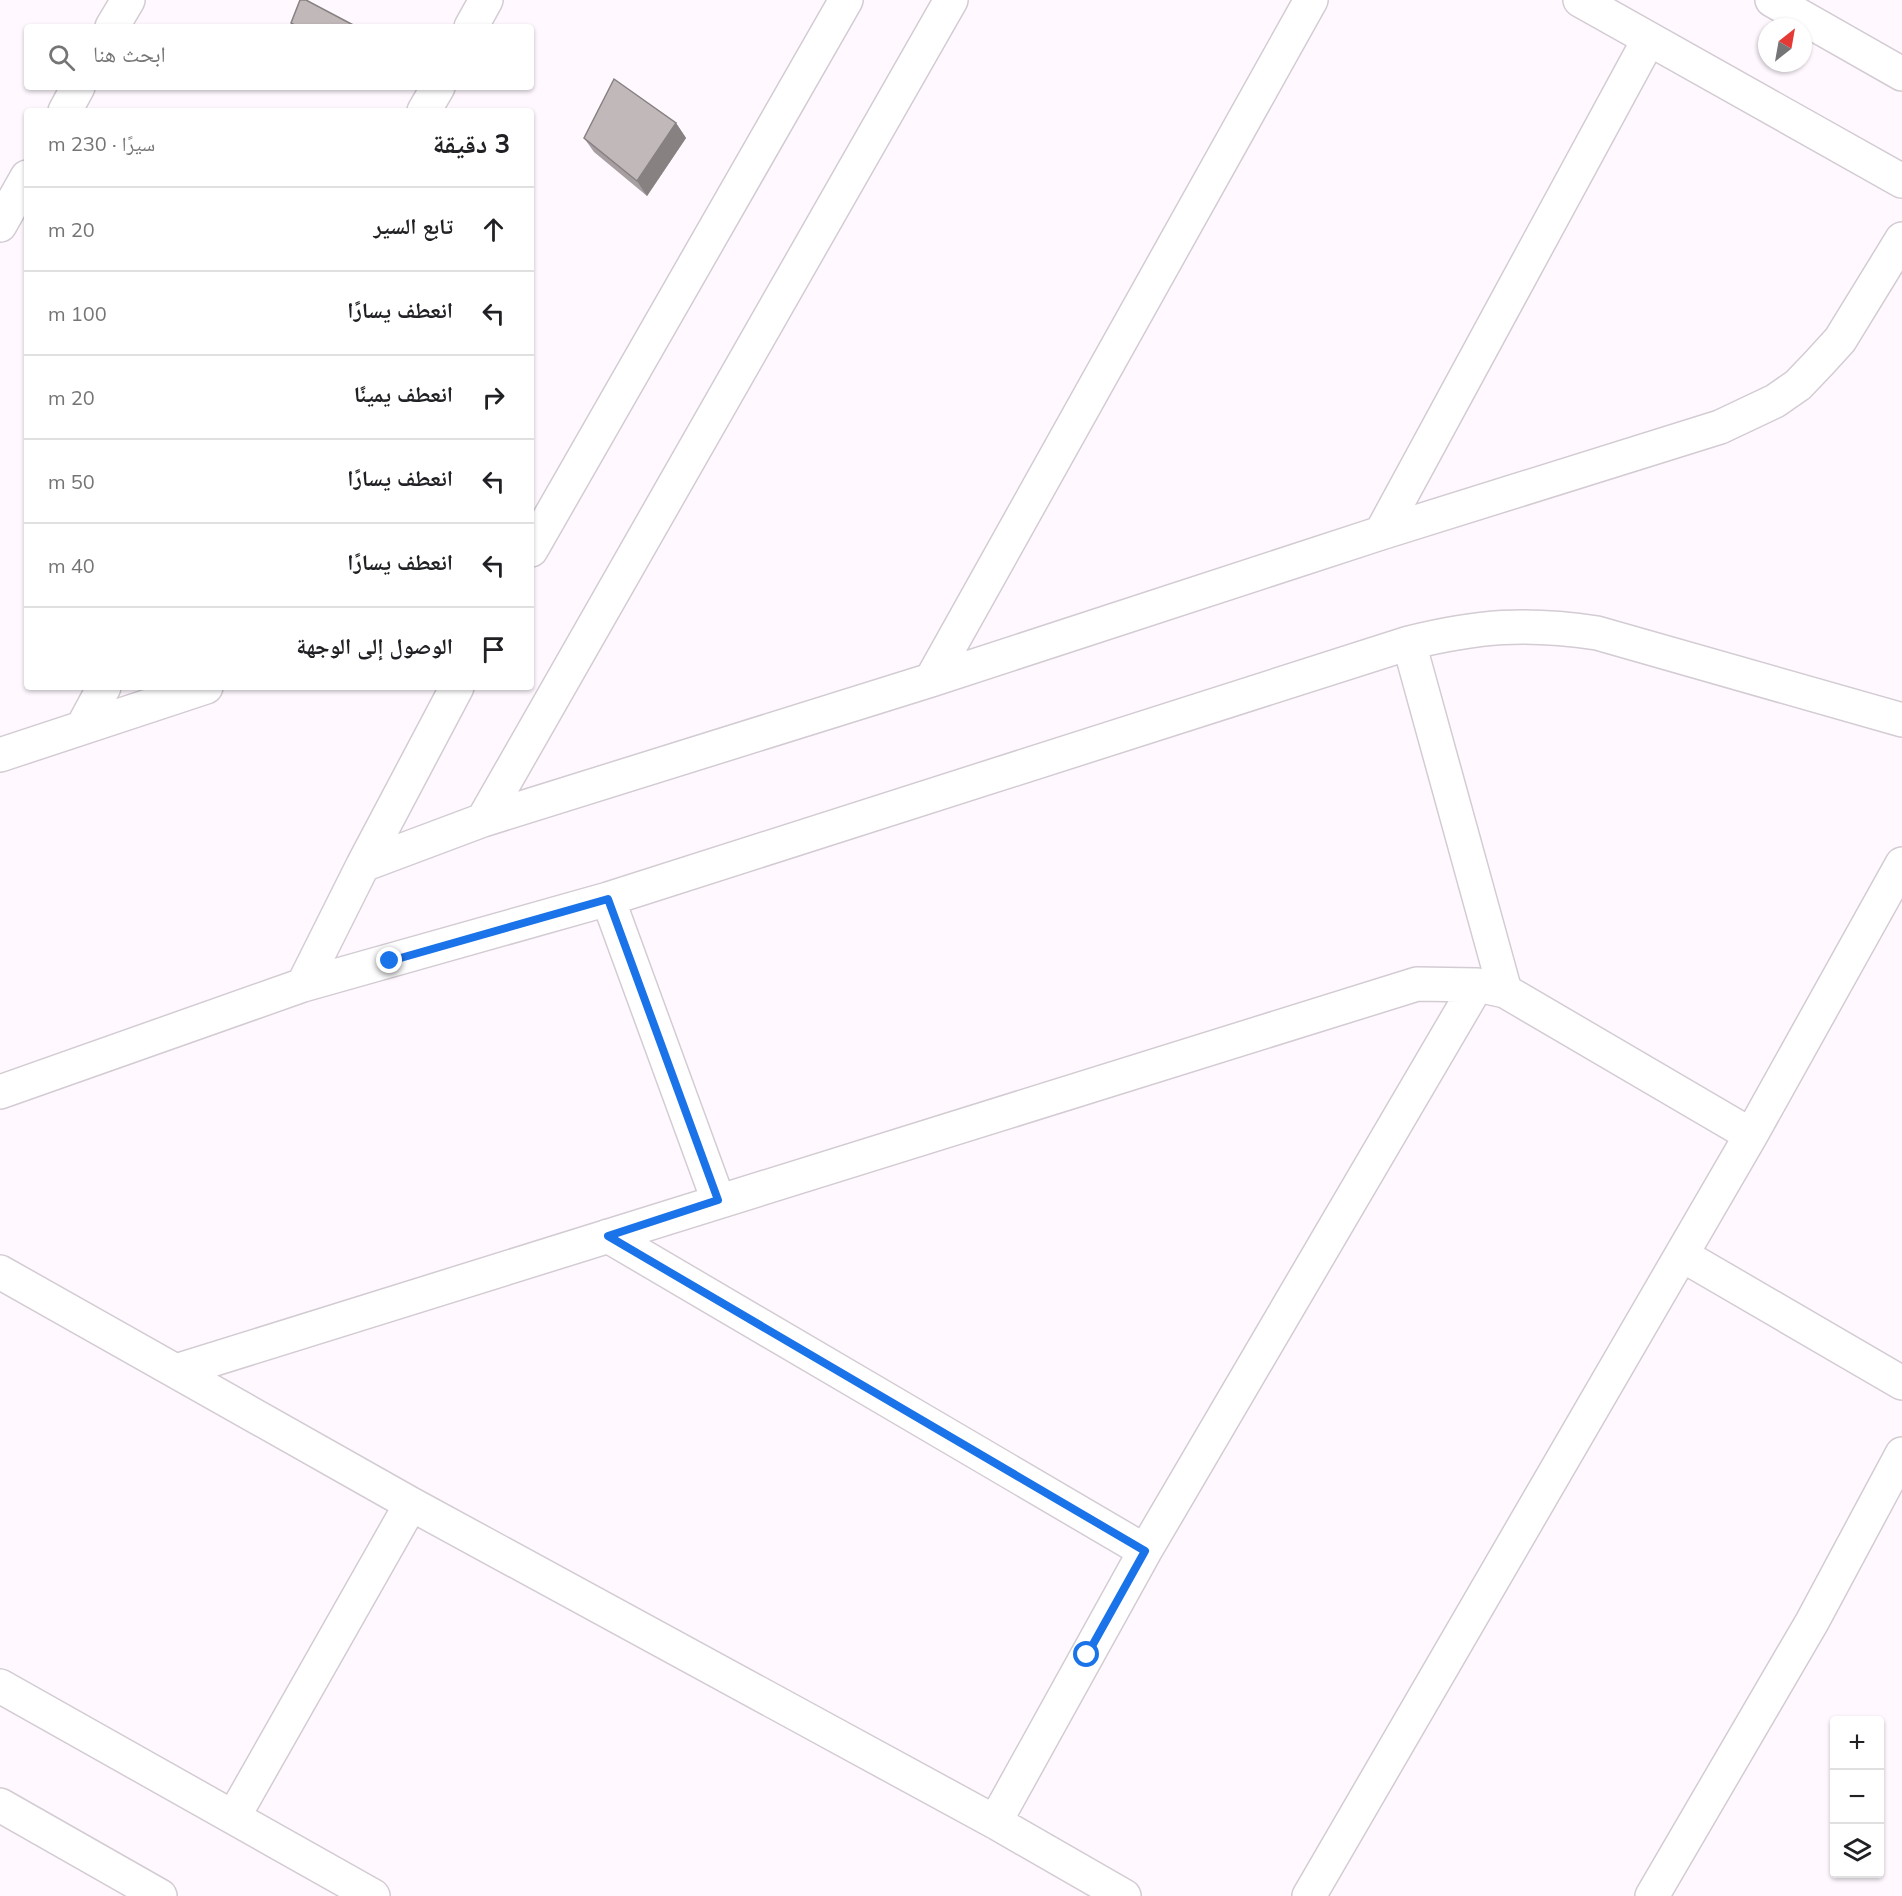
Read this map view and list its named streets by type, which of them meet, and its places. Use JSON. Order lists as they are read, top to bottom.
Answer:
{
  "north": "top right",
  "page": {
    "search": "ابحث هنا",
    "heading": ["3 دقيقة", "سيرًا · 230 m"],
    "list": [
      ["تابع السير", "20 m"],
      ["انعطف يسارًا", "100 m"],
      ["انعطف يمينًا", "20 m"],
      ["انعطف يسارًا", "50 m"],
      ["انعطف يسارًا", "40 m"],
      "الوصول إلى الوجهة"
    ],
    "map_buttons": ["+", "−"]
  }
}
